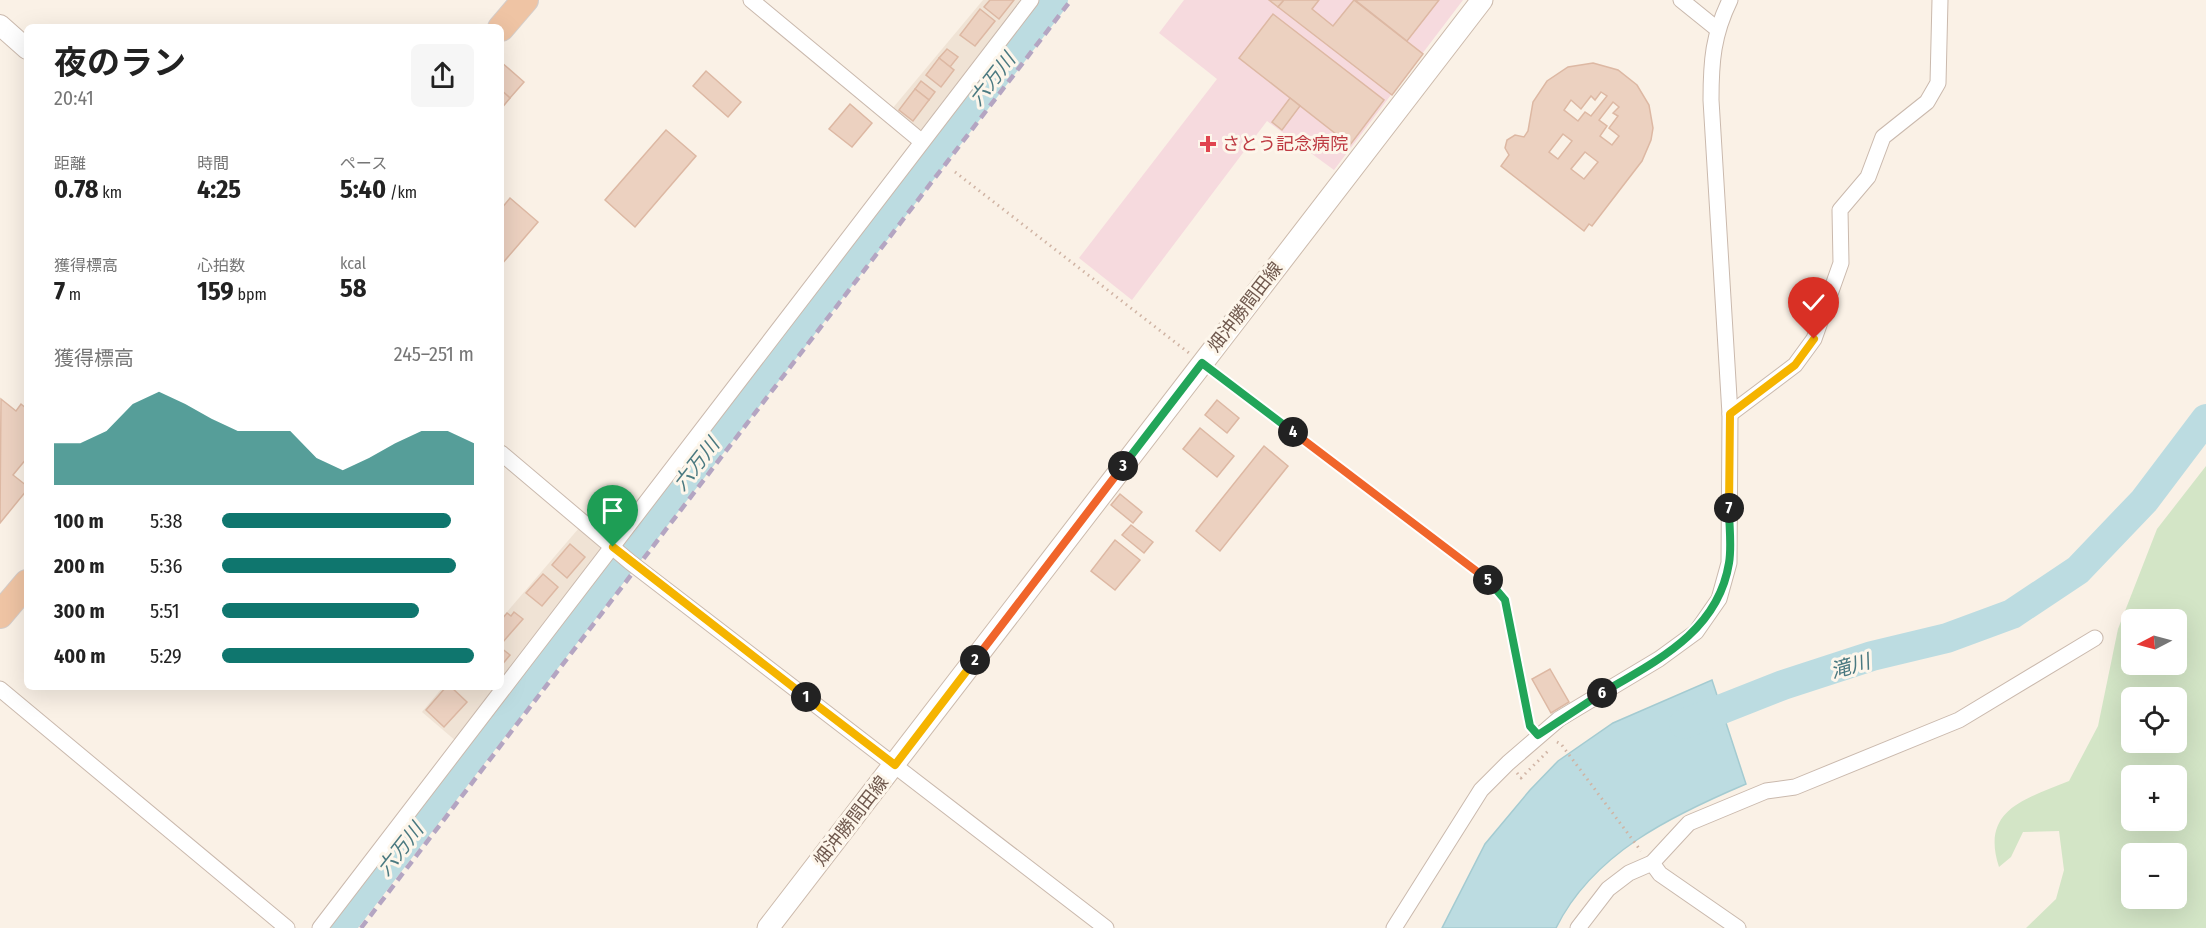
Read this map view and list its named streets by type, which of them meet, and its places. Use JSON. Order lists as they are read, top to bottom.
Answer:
{
  "streets": {
    "main road": ["畑沖勝間田線"]
  },
  "water": ["六万川", "滝川"],
  "places": {
    "health": ["さとう記念病院"]
  },
  "north": "left",
  "page": {
    "heading": ["夜のラン", "20:41"],
    "stats": [
      ["距離", "0.78 km"],
      ["時間", "4:25"],
      ["ペース", "5:40 /km"],
      ["獲得標高", "7 m"],
      ["心拍数", "159 bpm"],
      ["kcal", "58"]
    ],
    "chart": ["獲得標高", "245–251 m"],
    "pins": [
      "4",
      "3",
      "7",
      "5",
      "2",
      "6",
      "1"
    ],
    "list": [
      {
        "name": "100 m",
        "note": "5:38"
      },
      {
        "name": "200 m",
        "note": "5:36"
      },
      {
        "name": "300 m",
        "note": "5:51"
      },
      {
        "name": "400 m",
        "note": "5:29"
      }
    ],
    "map_buttons": ["+", "−"]
  }
}
